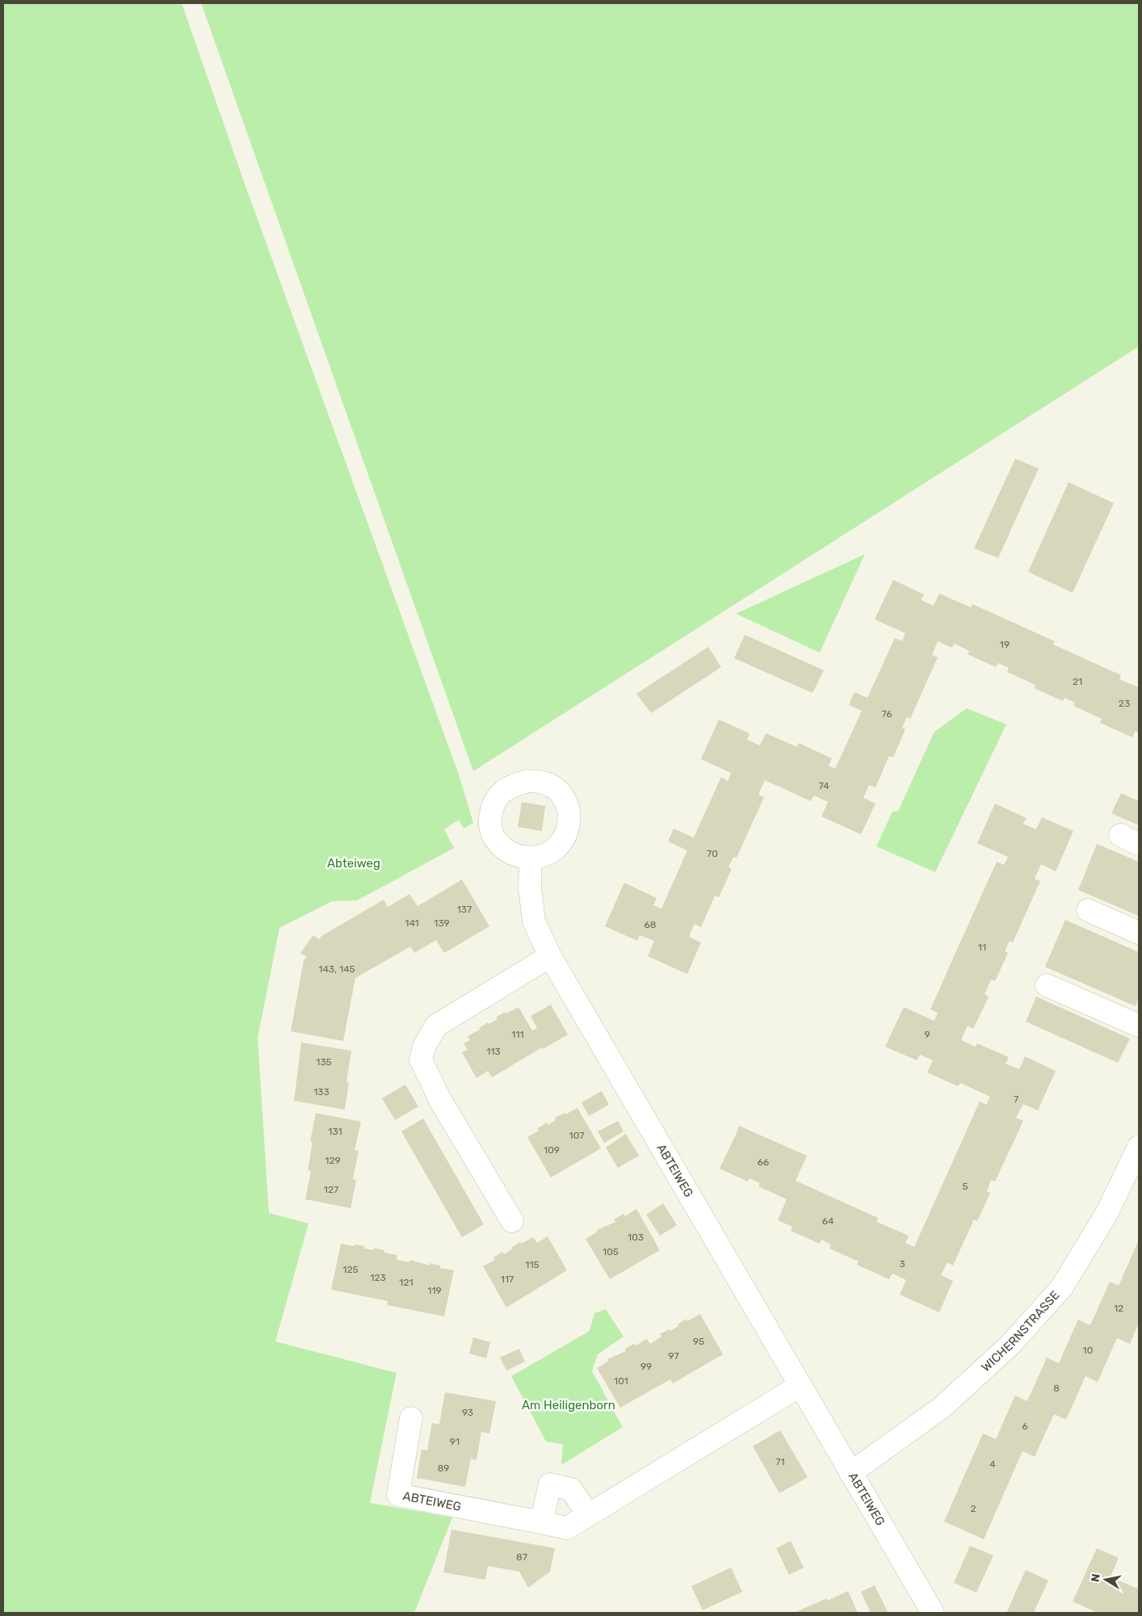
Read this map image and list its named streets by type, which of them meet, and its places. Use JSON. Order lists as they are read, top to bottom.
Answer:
{
  "streets": {
    "street": ["ABTEIWEG", "WICHERNSTRASSE"]
  },
  "crossings": [
    ["ABTEIWEG", "WICHERNSTRASSE"]
  ],
  "parks": ["Abteiweg", "Am Heiligenborn"],
  "house_numbers": [
    "19",
    "21",
    "23",
    "76",
    "74",
    "70",
    "137",
    "141",
    "139",
    "68",
    "11",
    "143, 145",
    "111",
    "9",
    "113",
    "135",
    "133",
    "7",
    "131",
    "107",
    "109",
    "129",
    "66",
    "5",
    "127",
    "64",
    "103",
    "105",
    "3",
    "115",
    "125",
    "123",
    "117",
    "121",
    "119",
    "12",
    "95",
    "10",
    "97",
    "99",
    "101",
    "8",
    "93",
    "6",
    "91",
    "71",
    "4",
    "89",
    "2",
    "87"
  ],
  "north": "left"
}
